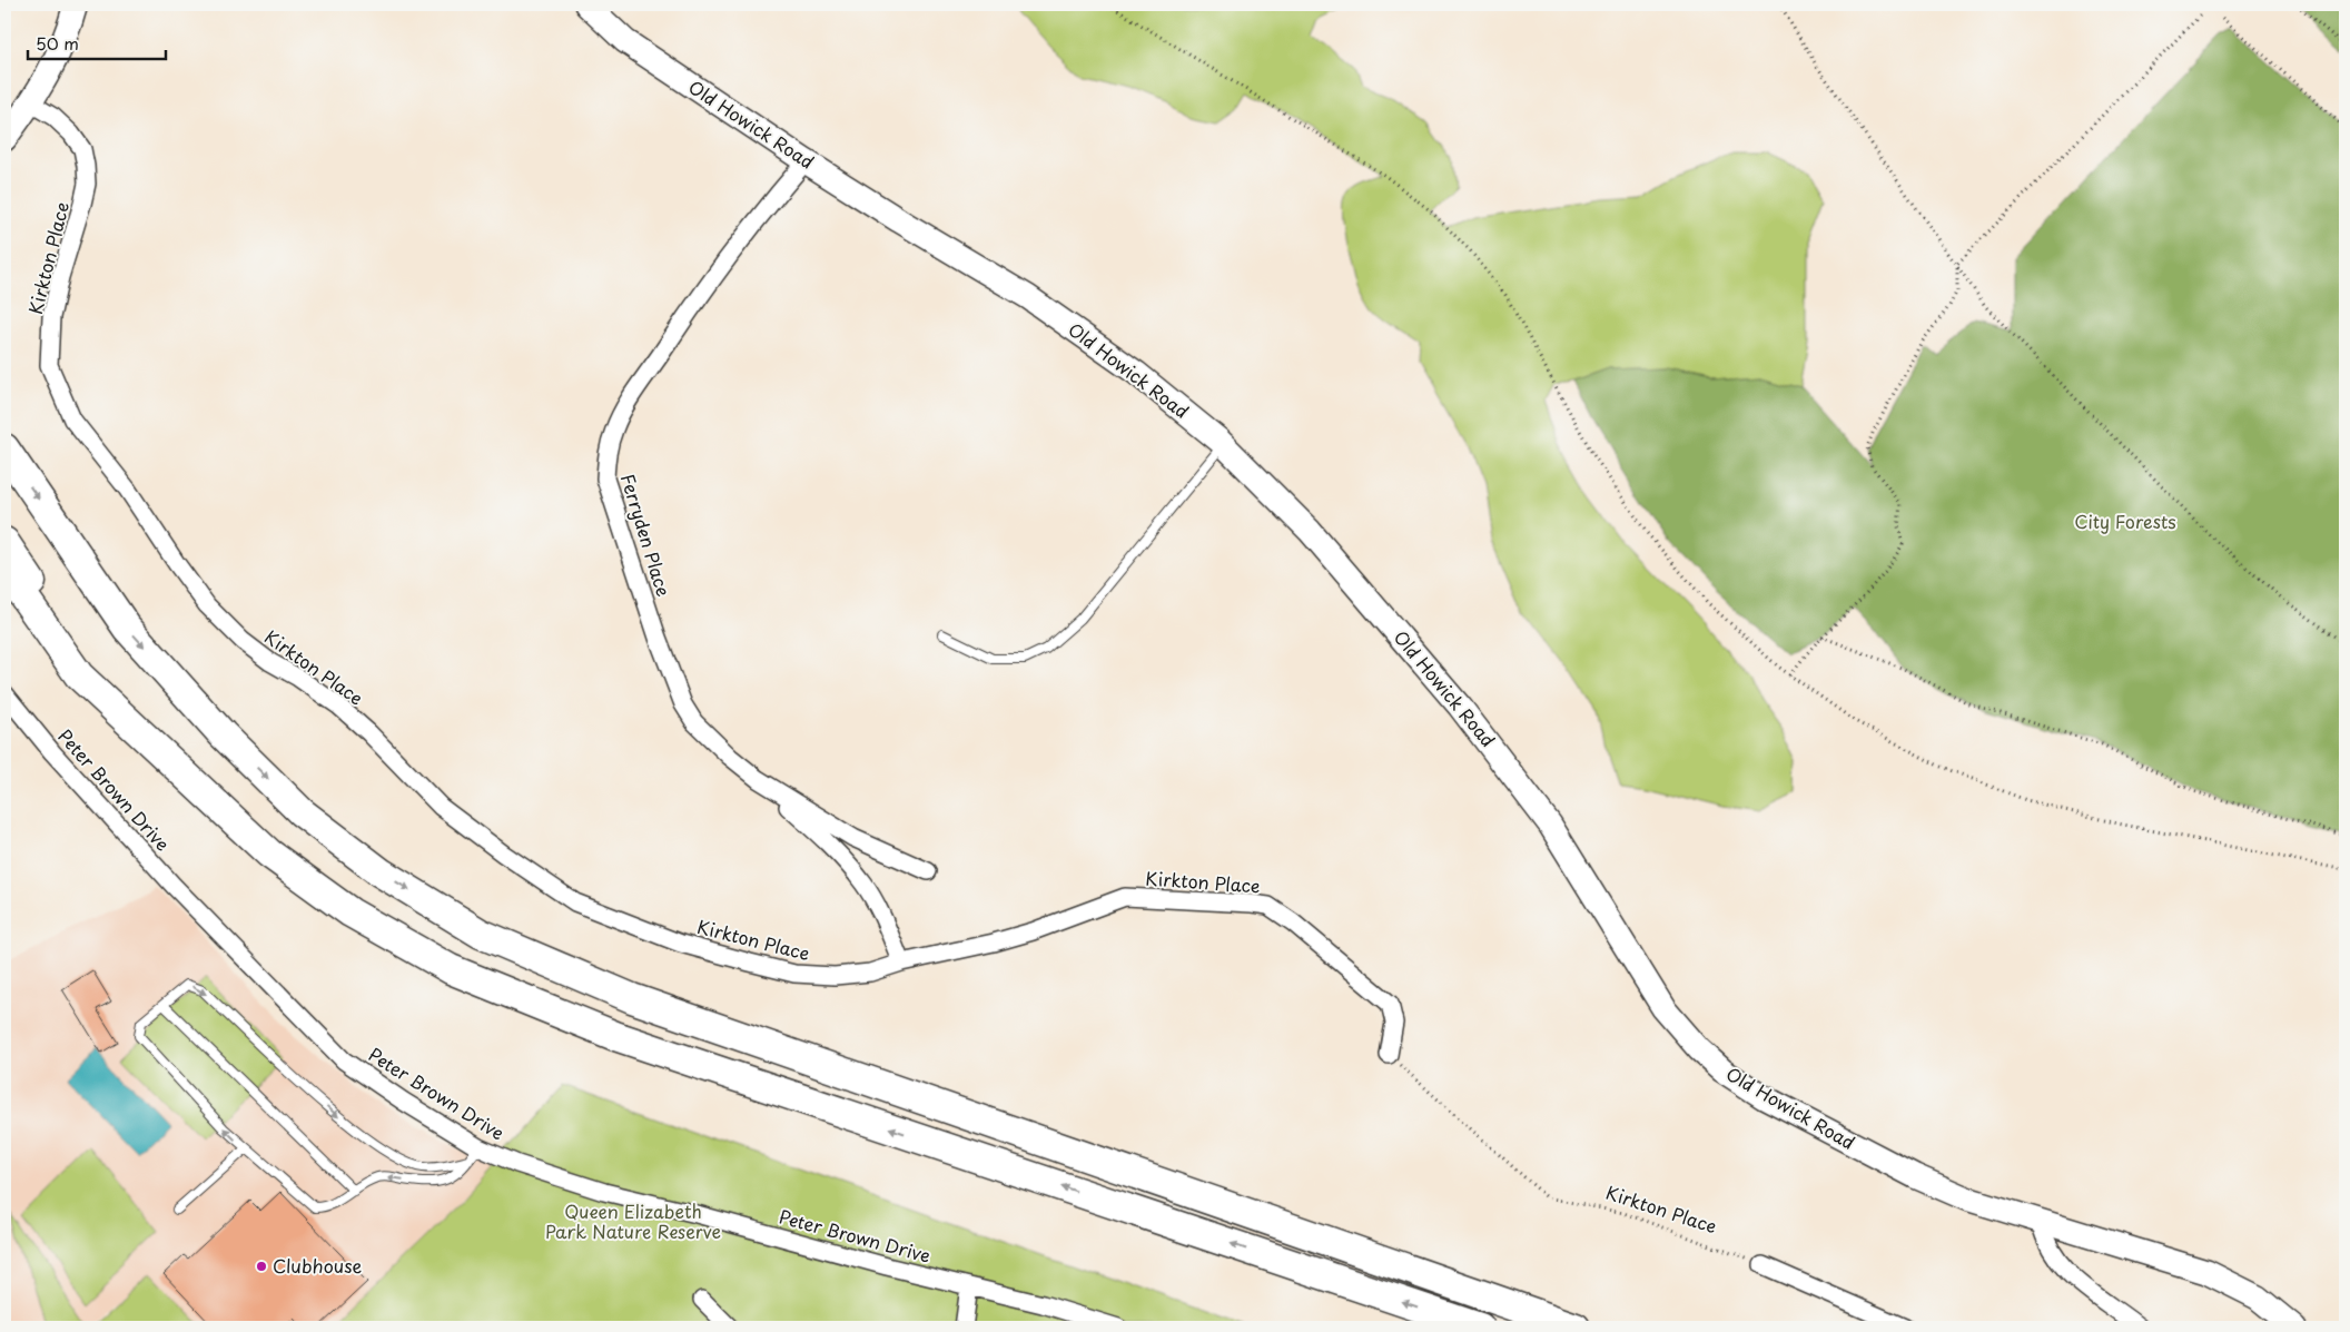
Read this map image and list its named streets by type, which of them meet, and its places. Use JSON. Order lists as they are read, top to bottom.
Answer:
{
  "streets": {
    "main road": ["Old Howick Road"],
    "street": ["Kirkton Place", "Ferryden Place", "Peter Brown Drive"]
  },
  "crossings": [
    ["Old Howick Road", "Ferryden Place"],
    ["Kirkton Place", "Ferryden Place"]
  ],
  "parks": ["City Forests", "Queen Elizabeth Park Nature Reserve"],
  "places": ["Clubhouse"],
  "scale_bar": "50 m"
}
